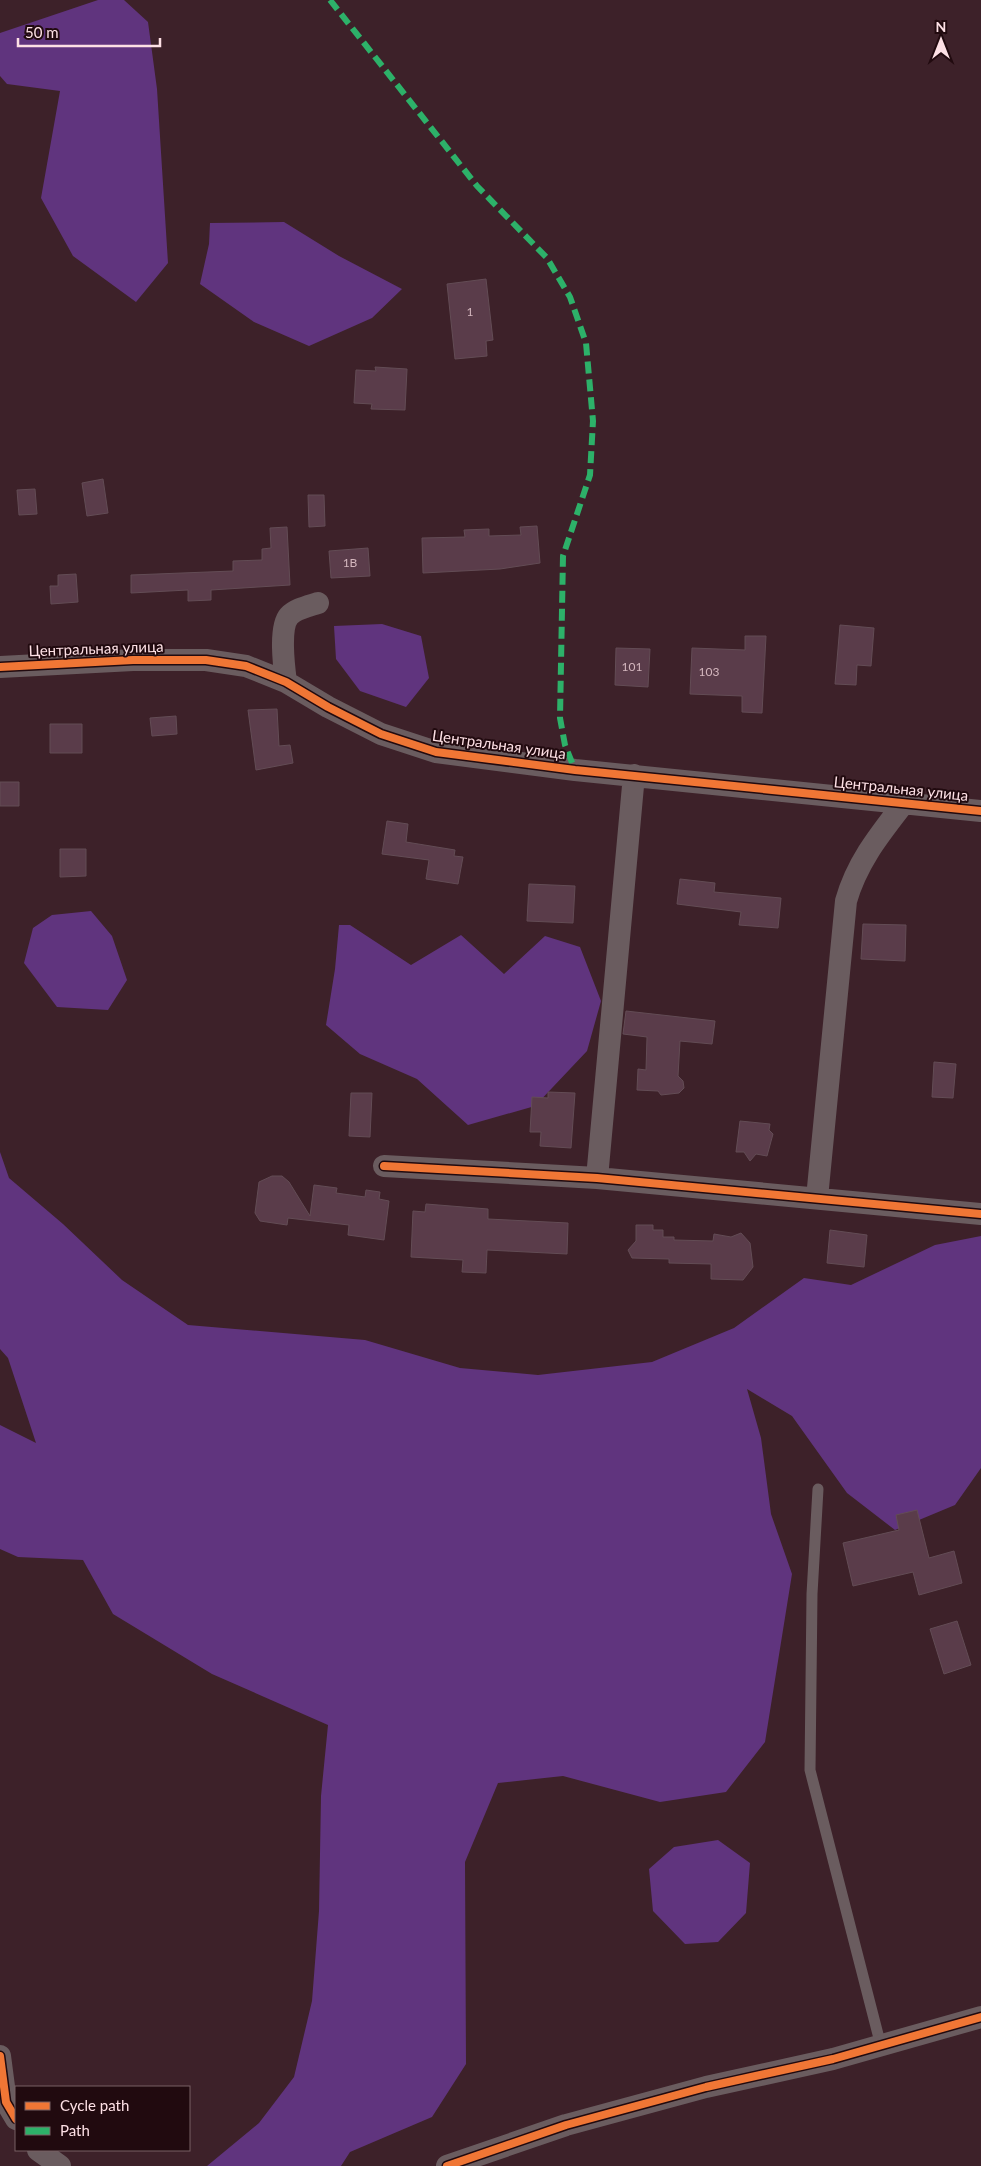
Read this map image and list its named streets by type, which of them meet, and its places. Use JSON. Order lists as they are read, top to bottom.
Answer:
{
  "streets": {
    "street": ["Центральная улица"]
  },
  "house_numbers": [
    "1",
    "1В",
    "101",
    "103"
  ],
  "legend": ["Cycle path", "Path"],
  "scale_bar": "50 m",
  "north": "top"
}
